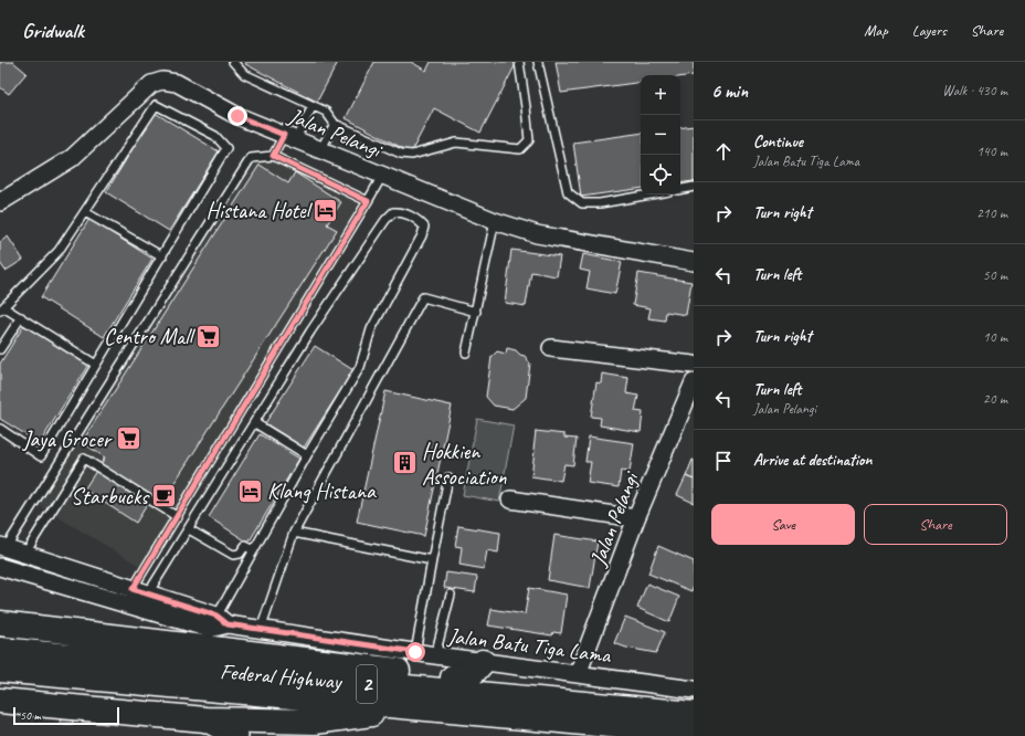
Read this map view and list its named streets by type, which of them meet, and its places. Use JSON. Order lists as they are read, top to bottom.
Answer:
{
  "streets": {
    "highway": ["Federal Highway", "2"],
    "street": ["Jalan Pelangi", "Jalan Batu Tiga Lama"]
  },
  "crossings": [
    ["Jalan Pelangi", "Jalan Batu Tiga Lama"]
  ],
  "places": {
    "hotel": ["Histana Hotel", "Klang Histana"],
    "supermarket": ["Centro Mall", "Jaya Grocer"],
    "building": ["Hokkien Association"],
    "cafe": ["Starbucks"]
  },
  "scale_bar": "50 m",
  "page": {
    "header": "Gridwalk",
    "nav": ["Map", "Layers", "Share"],
    "heading": ["6 min", "Walk · 430 m"],
    "map_buttons": ["+", "−"],
    "list": [
      ["Continue", "Jalan Batu Tiga Lama", "140 m"],
      ["Turn right", "210 m"],
      ["Turn left", "50 m"],
      ["Turn right", "10 m"],
      ["Turn left", "Jalan Pelangi", "20 m"],
      "Arrive at destination"
    ],
    "buttons": ["Save", "Share"],
    "scale": "50 m"
  }
}
